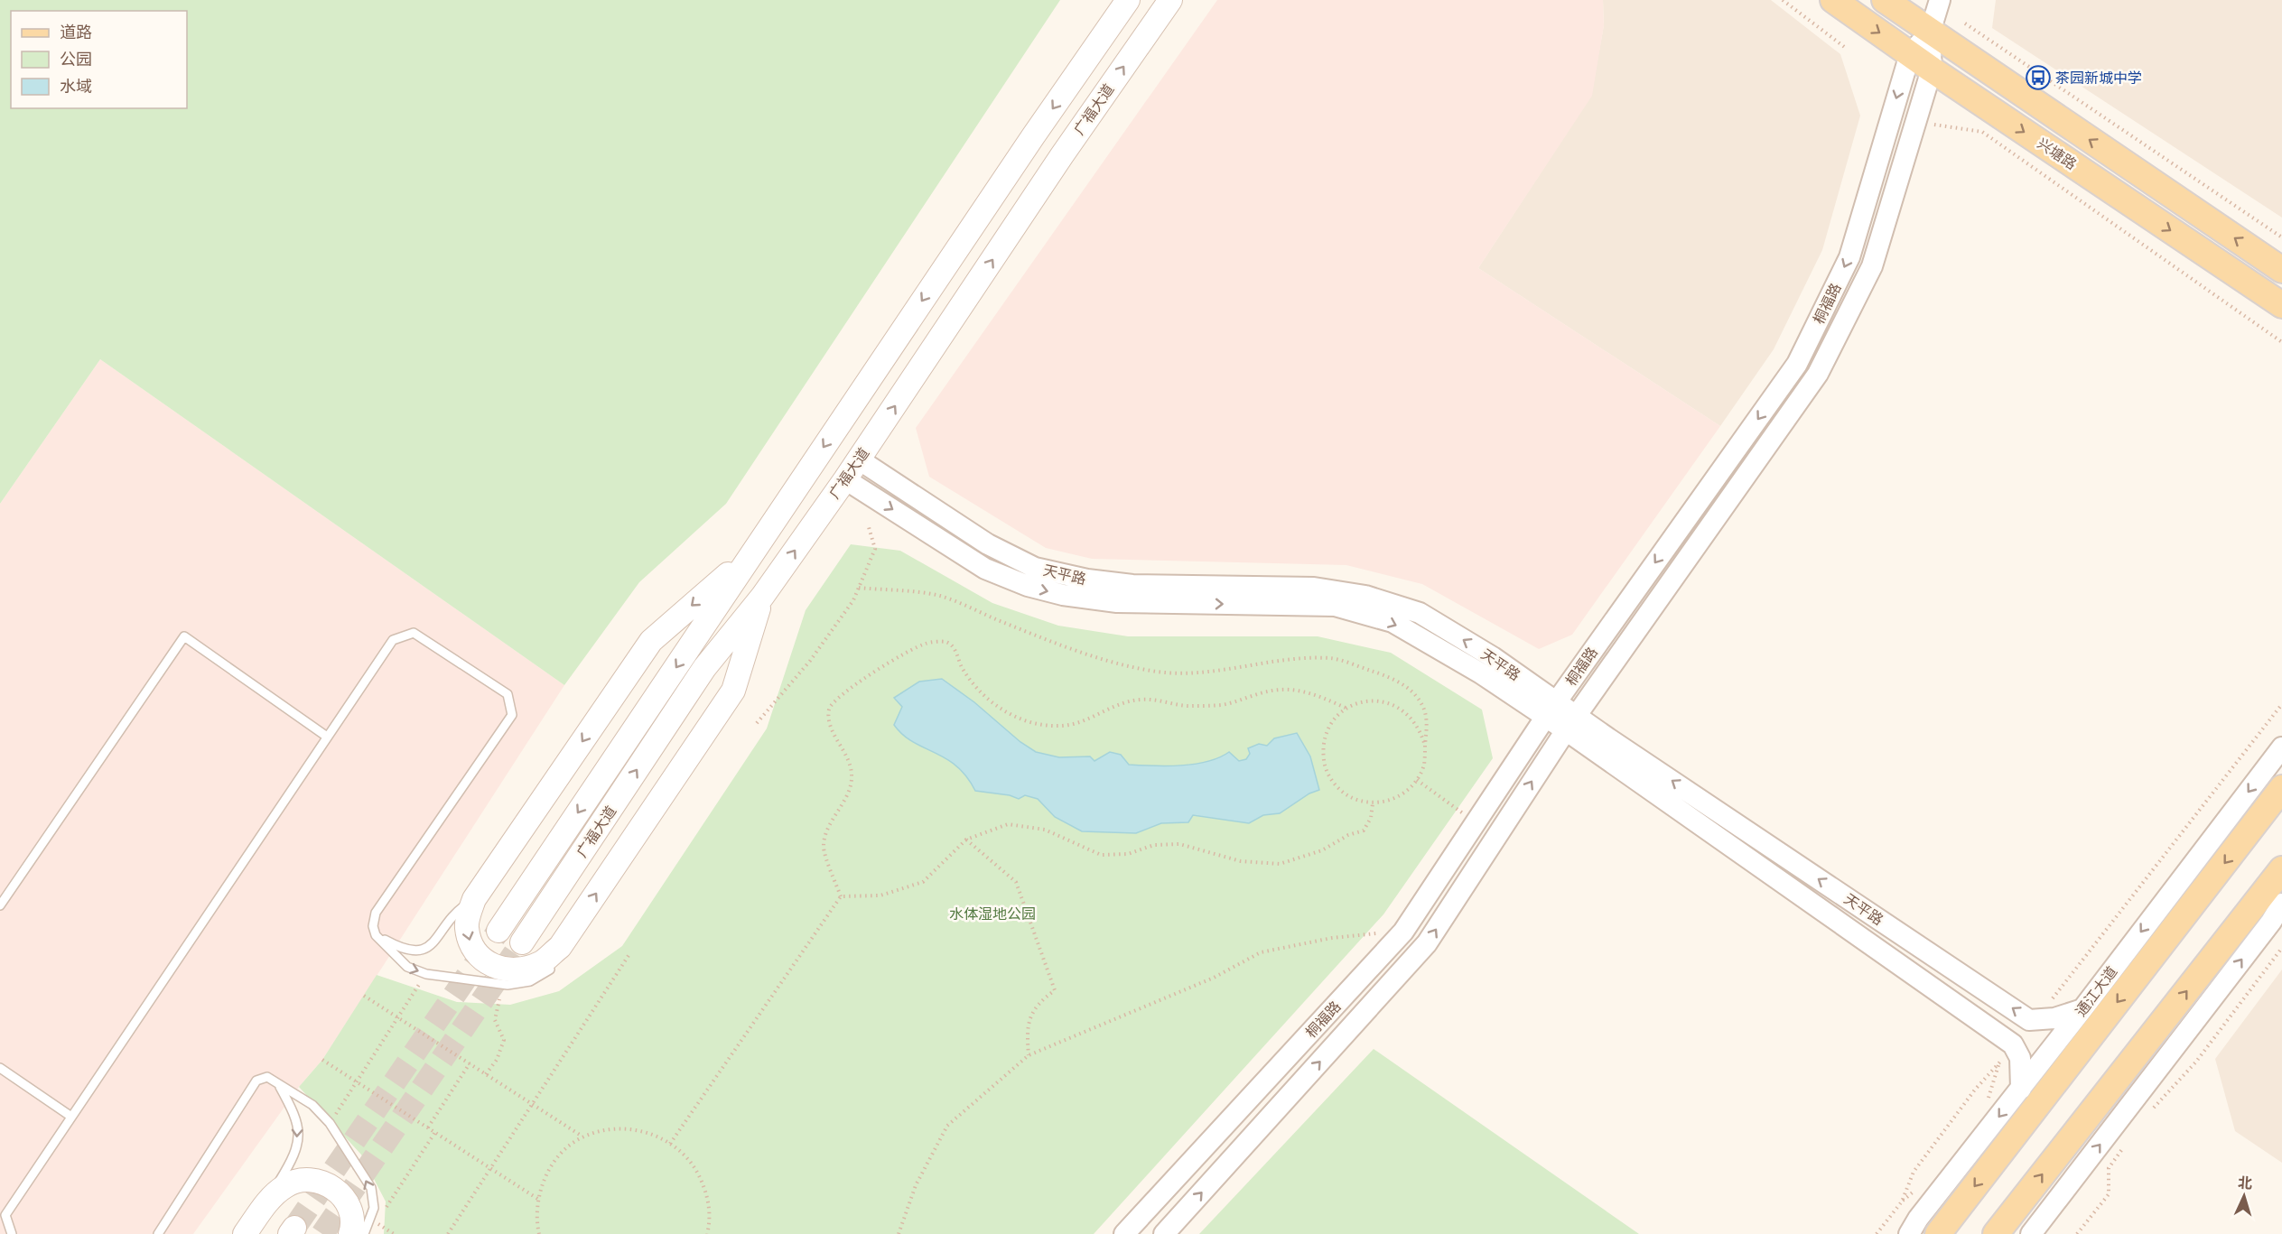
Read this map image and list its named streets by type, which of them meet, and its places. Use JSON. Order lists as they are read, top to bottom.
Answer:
{
  "streets": {
    "main road": ["广福大道", "兴塘路", "通江大道"],
    "street": ["桐福路", "天平路"]
  },
  "crossings": [
    ["广福大道", "天平路"],
    ["兴塘路", "桐福路"],
    ["桐福路", "天平路"]
  ],
  "parks": ["水体湿地公园"],
  "places": {
    "bus stop": ["茶园新城中学"]
  },
  "legend": ["道路", "公园", "水域"],
  "north": "top"
}
